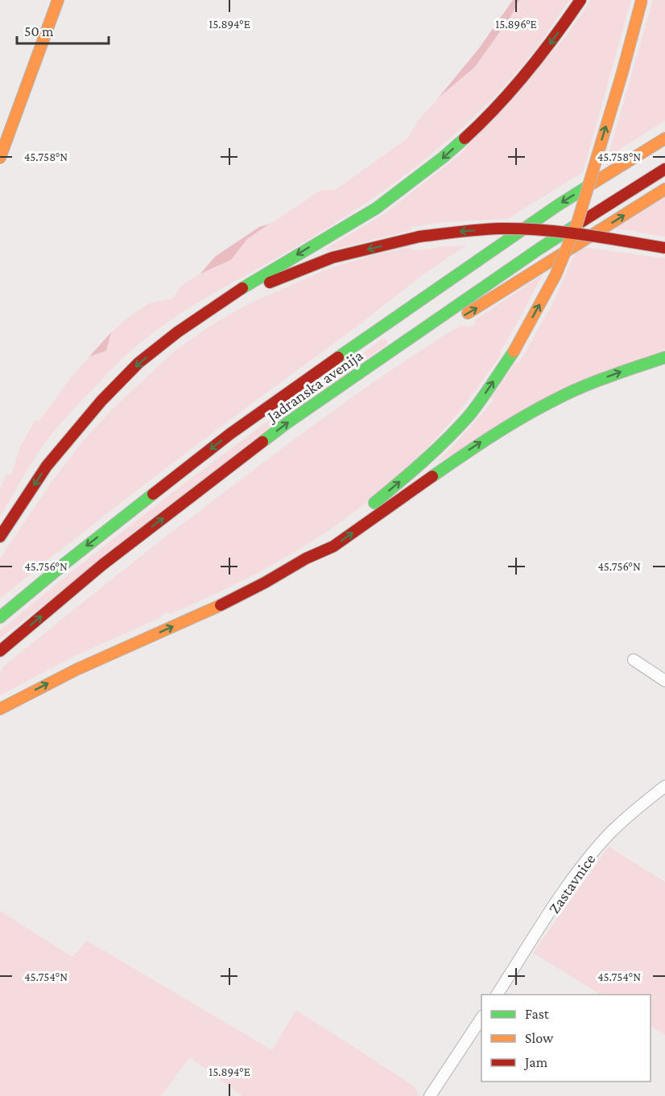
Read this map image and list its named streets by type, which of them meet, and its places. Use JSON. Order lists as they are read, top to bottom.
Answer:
{
  "streets": {
    "main road": ["Jadranska avenija"],
    "street": ["Zastavnice"]
  },
  "legend": ["Fast", "Slow", "Jam"],
  "scale_bar": "50 m",
  "coordinates": [
    "15.894°E",
    "15.896°E",
    "45.758°N",
    "45.756°N",
    "45.754°N"
  ]
}
